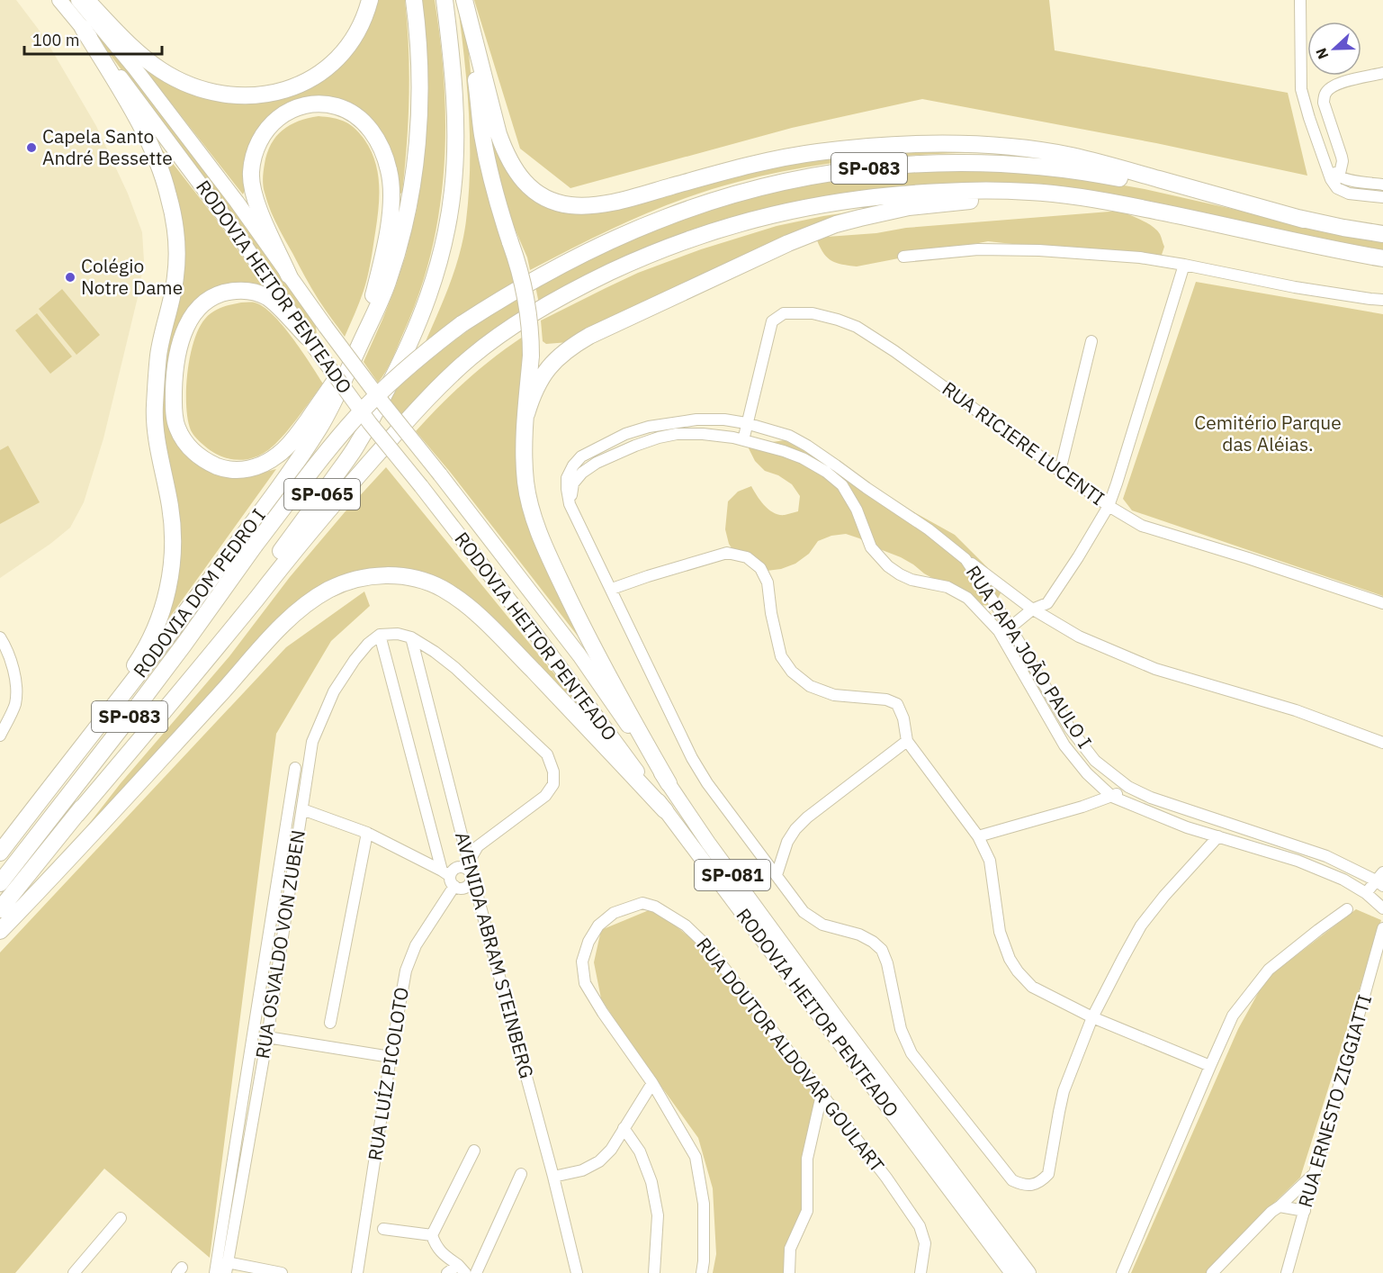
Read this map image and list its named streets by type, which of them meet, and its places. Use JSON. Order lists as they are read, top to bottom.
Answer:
{
  "streets": {
    "highway": ["SP-083", "SP-065", "RODOVIA DOM PEDRO I"],
    "main road": ["RODOVIA HEITOR PENTEADO", "SP-081"],
    "street": [
      "RUA RICIERE LUCENTI",
      "RUA PAPA JOÃO PAULO I",
      "RUA OSVALDO VON ZUBEN",
      "AVENIDA ABRAM STEINBERG",
      "RUA DOUTOR ALDOVAR GOULART",
      "RUA LUÍZ PICOLOTO",
      "RUA ERNESTO ZIGGIATTI"
    ]
  },
  "crossings": [
    ["SP-083", "RODOVIA DOM PEDRO I"],
    ["RUA RICIERE LUCENTI", "RUA PAPA JOÃO PAULO I"],
    ["AVENIDA ABRAM STEINBERG", "RUA LUÍZ PICOLOTO"]
  ],
  "parks": ["Cemitério Parque das Aléias."],
  "places": ["Capela Santo André Bessette", "Colégio Notre Dame"],
  "scale_bar": "100 m",
  "north": "left"
}
